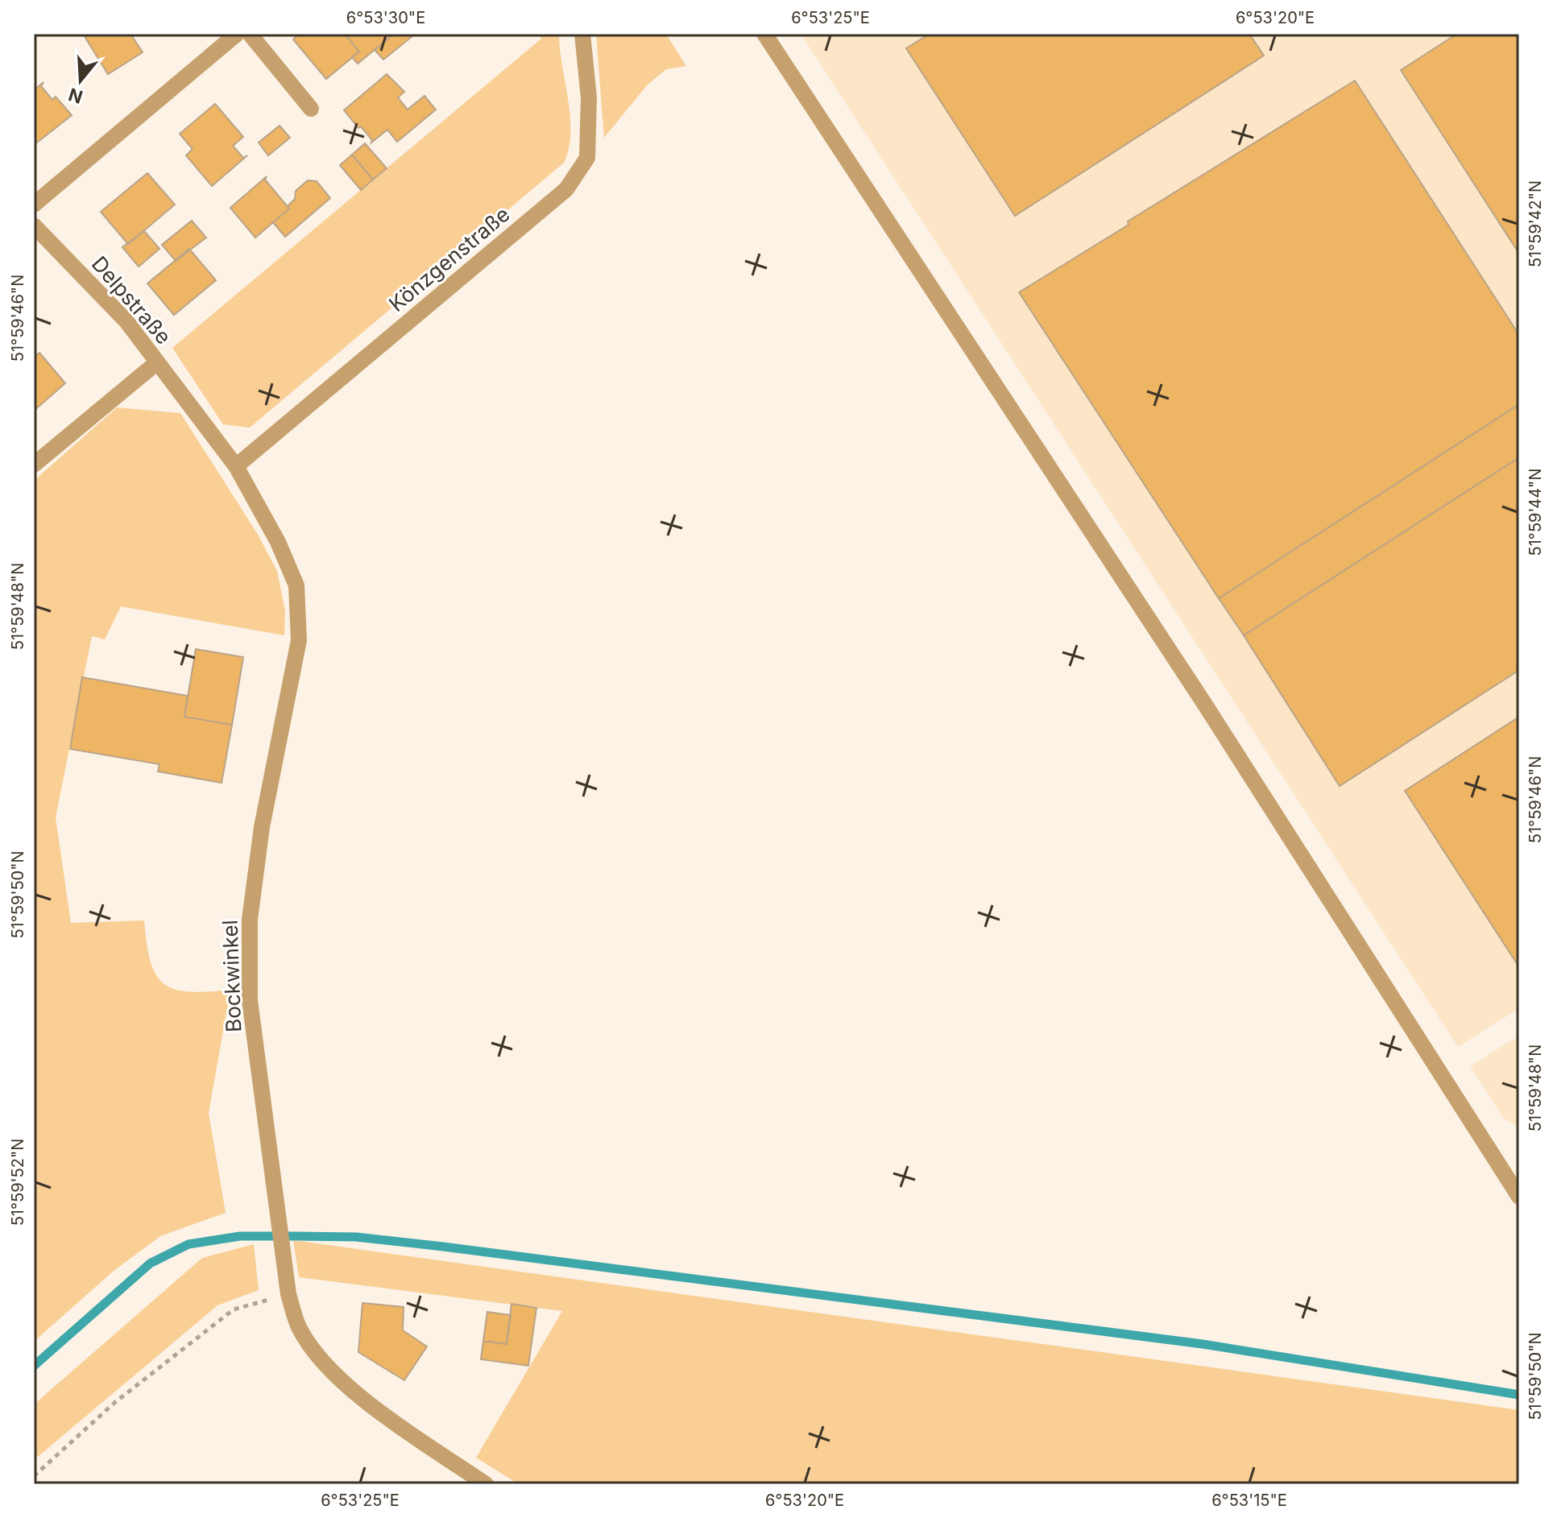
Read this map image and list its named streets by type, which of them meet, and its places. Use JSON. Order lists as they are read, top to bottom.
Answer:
{
  "streets": {
    "street": ["Könzgenstraße", "Delpstraße", "Bockwinkel"]
  },
  "crossings": [
    ["Könzgenstraße", "Bockwinkel"],
    ["Delpstraße", "Bockwinkel"]
  ],
  "north": "bottom",
  "coordinates": [
    "6°53'30\"E",
    "6°53'25\"E",
    "6°53'20\"E",
    "51°59'42\"N",
    "51°59'46\"N",
    "51°59'44\"N",
    "51°59'48\"N",
    "51°59'50\"N",
    "51°59'52\"N",
    "6°53'15\"E"
  ]
}
